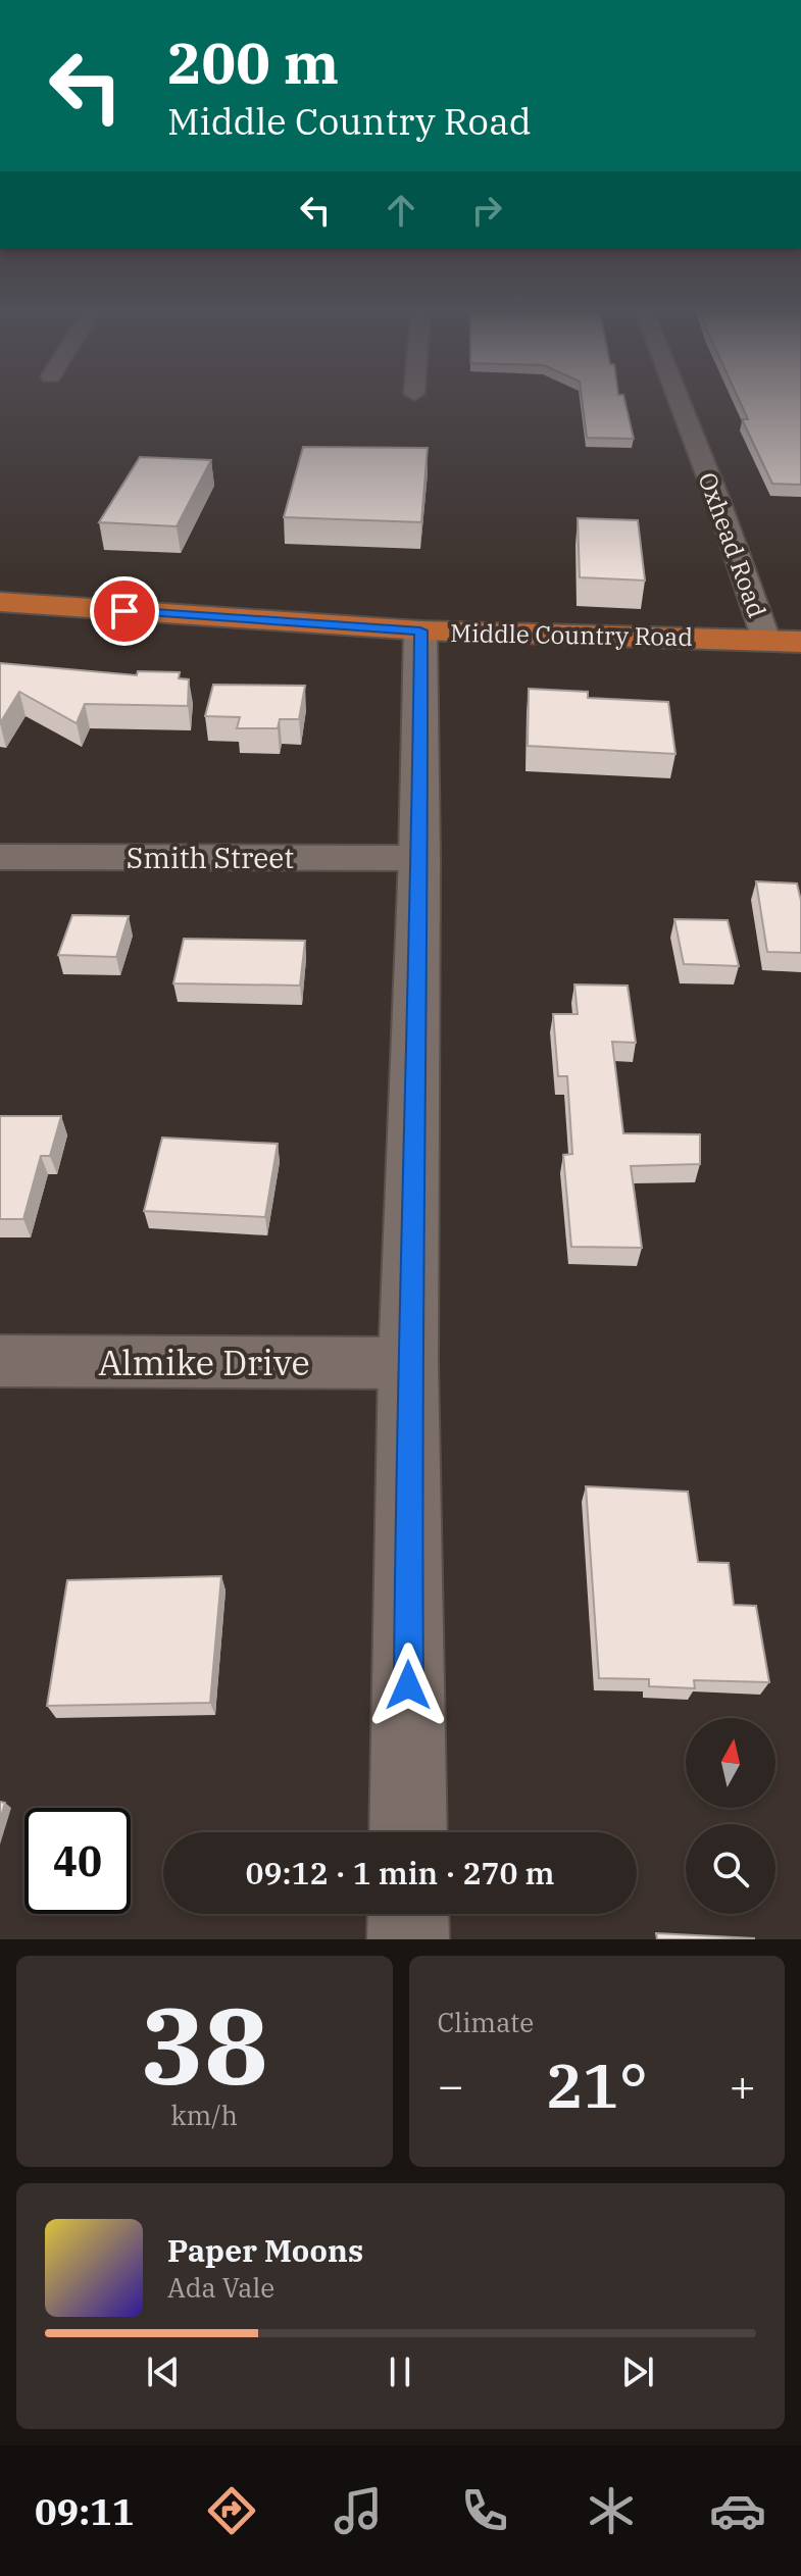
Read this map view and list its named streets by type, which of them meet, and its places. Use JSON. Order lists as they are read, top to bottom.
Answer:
{
  "streets": {
    "main road": ["Middle Country Road"],
    "street": ["Oxhead Road", "Smith Street", "Almike Drive"]
  },
  "crossings": [
    ["Oxhead Road", "Middle Country Road"]
  ],
  "north": "top",
  "page": {
    "turn": ["200 m", "Middle Country Road"],
    "limit": "40",
    "trip": "09:12 · 1 min · 270 m",
    "tile": [
      ["38", "km/h"],
      "Climate"
    ],
    "heat": ["−", "21°", "+"],
    "song": ["Paper Moons", "Ada Vale"],
    "tabs": "09:11"
  }
}
